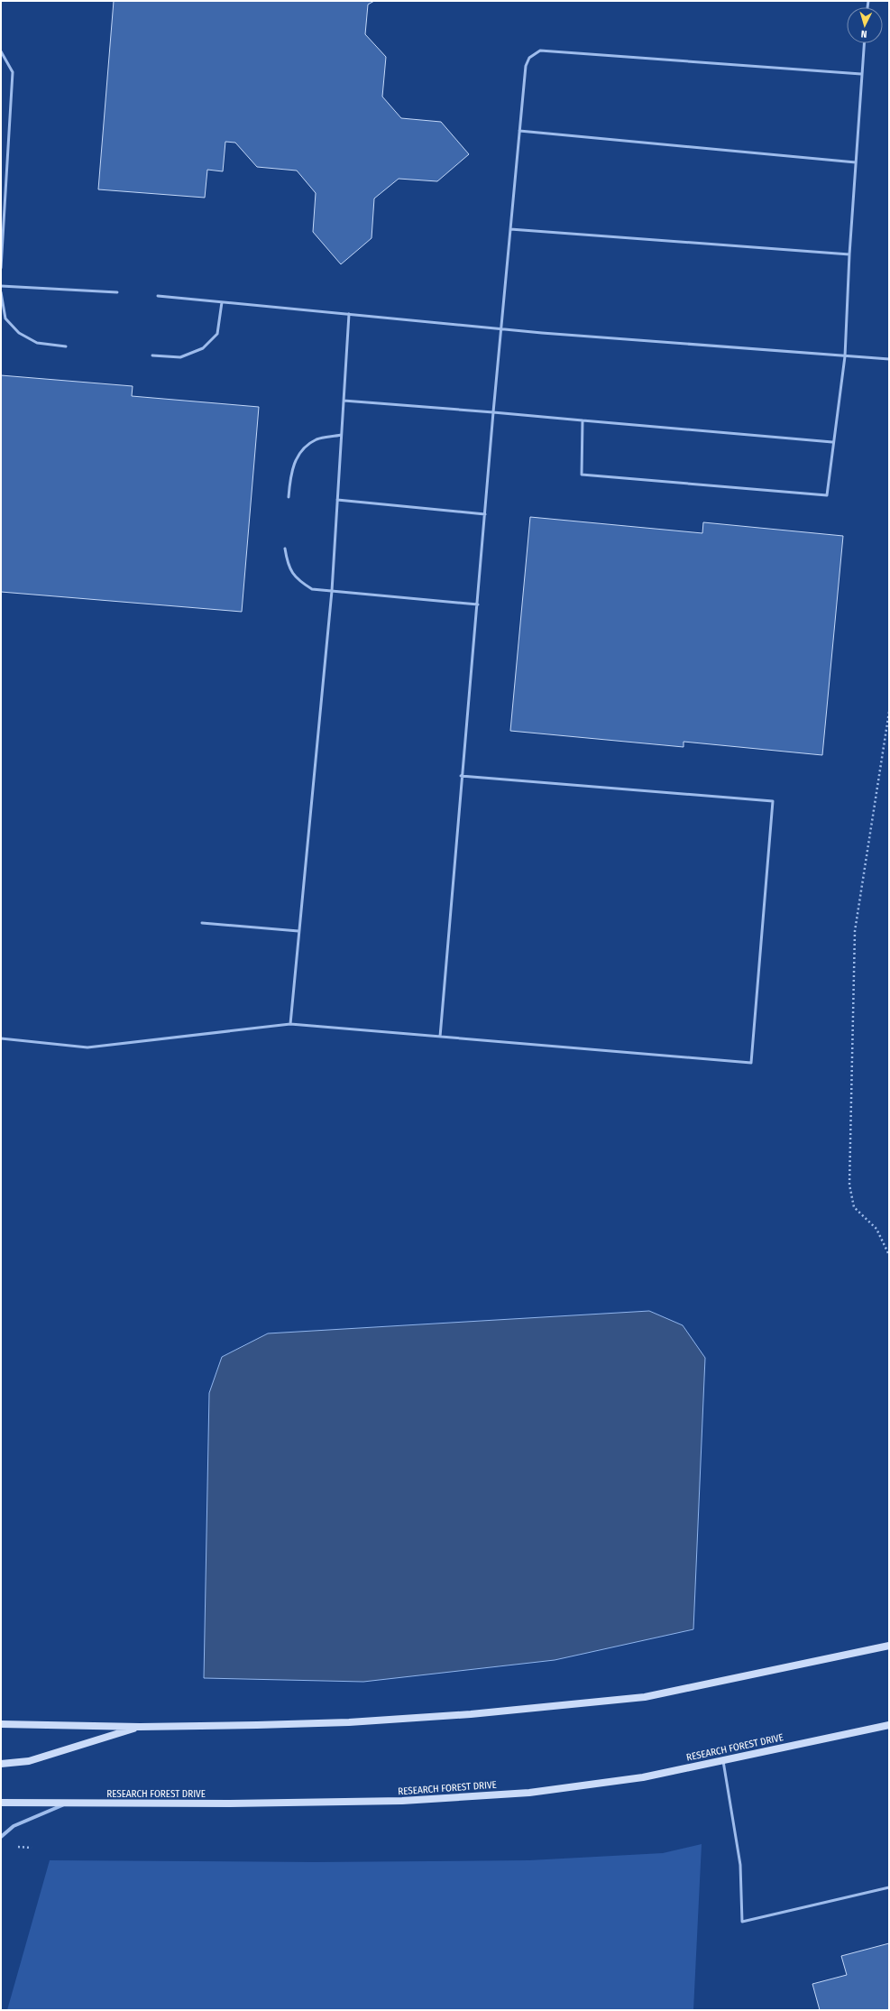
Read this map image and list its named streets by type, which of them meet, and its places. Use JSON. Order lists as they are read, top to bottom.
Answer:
{
  "streets": {
    "main road": ["RESEARCH FOREST DRIVE"]
  },
  "north": "bottom"
}
